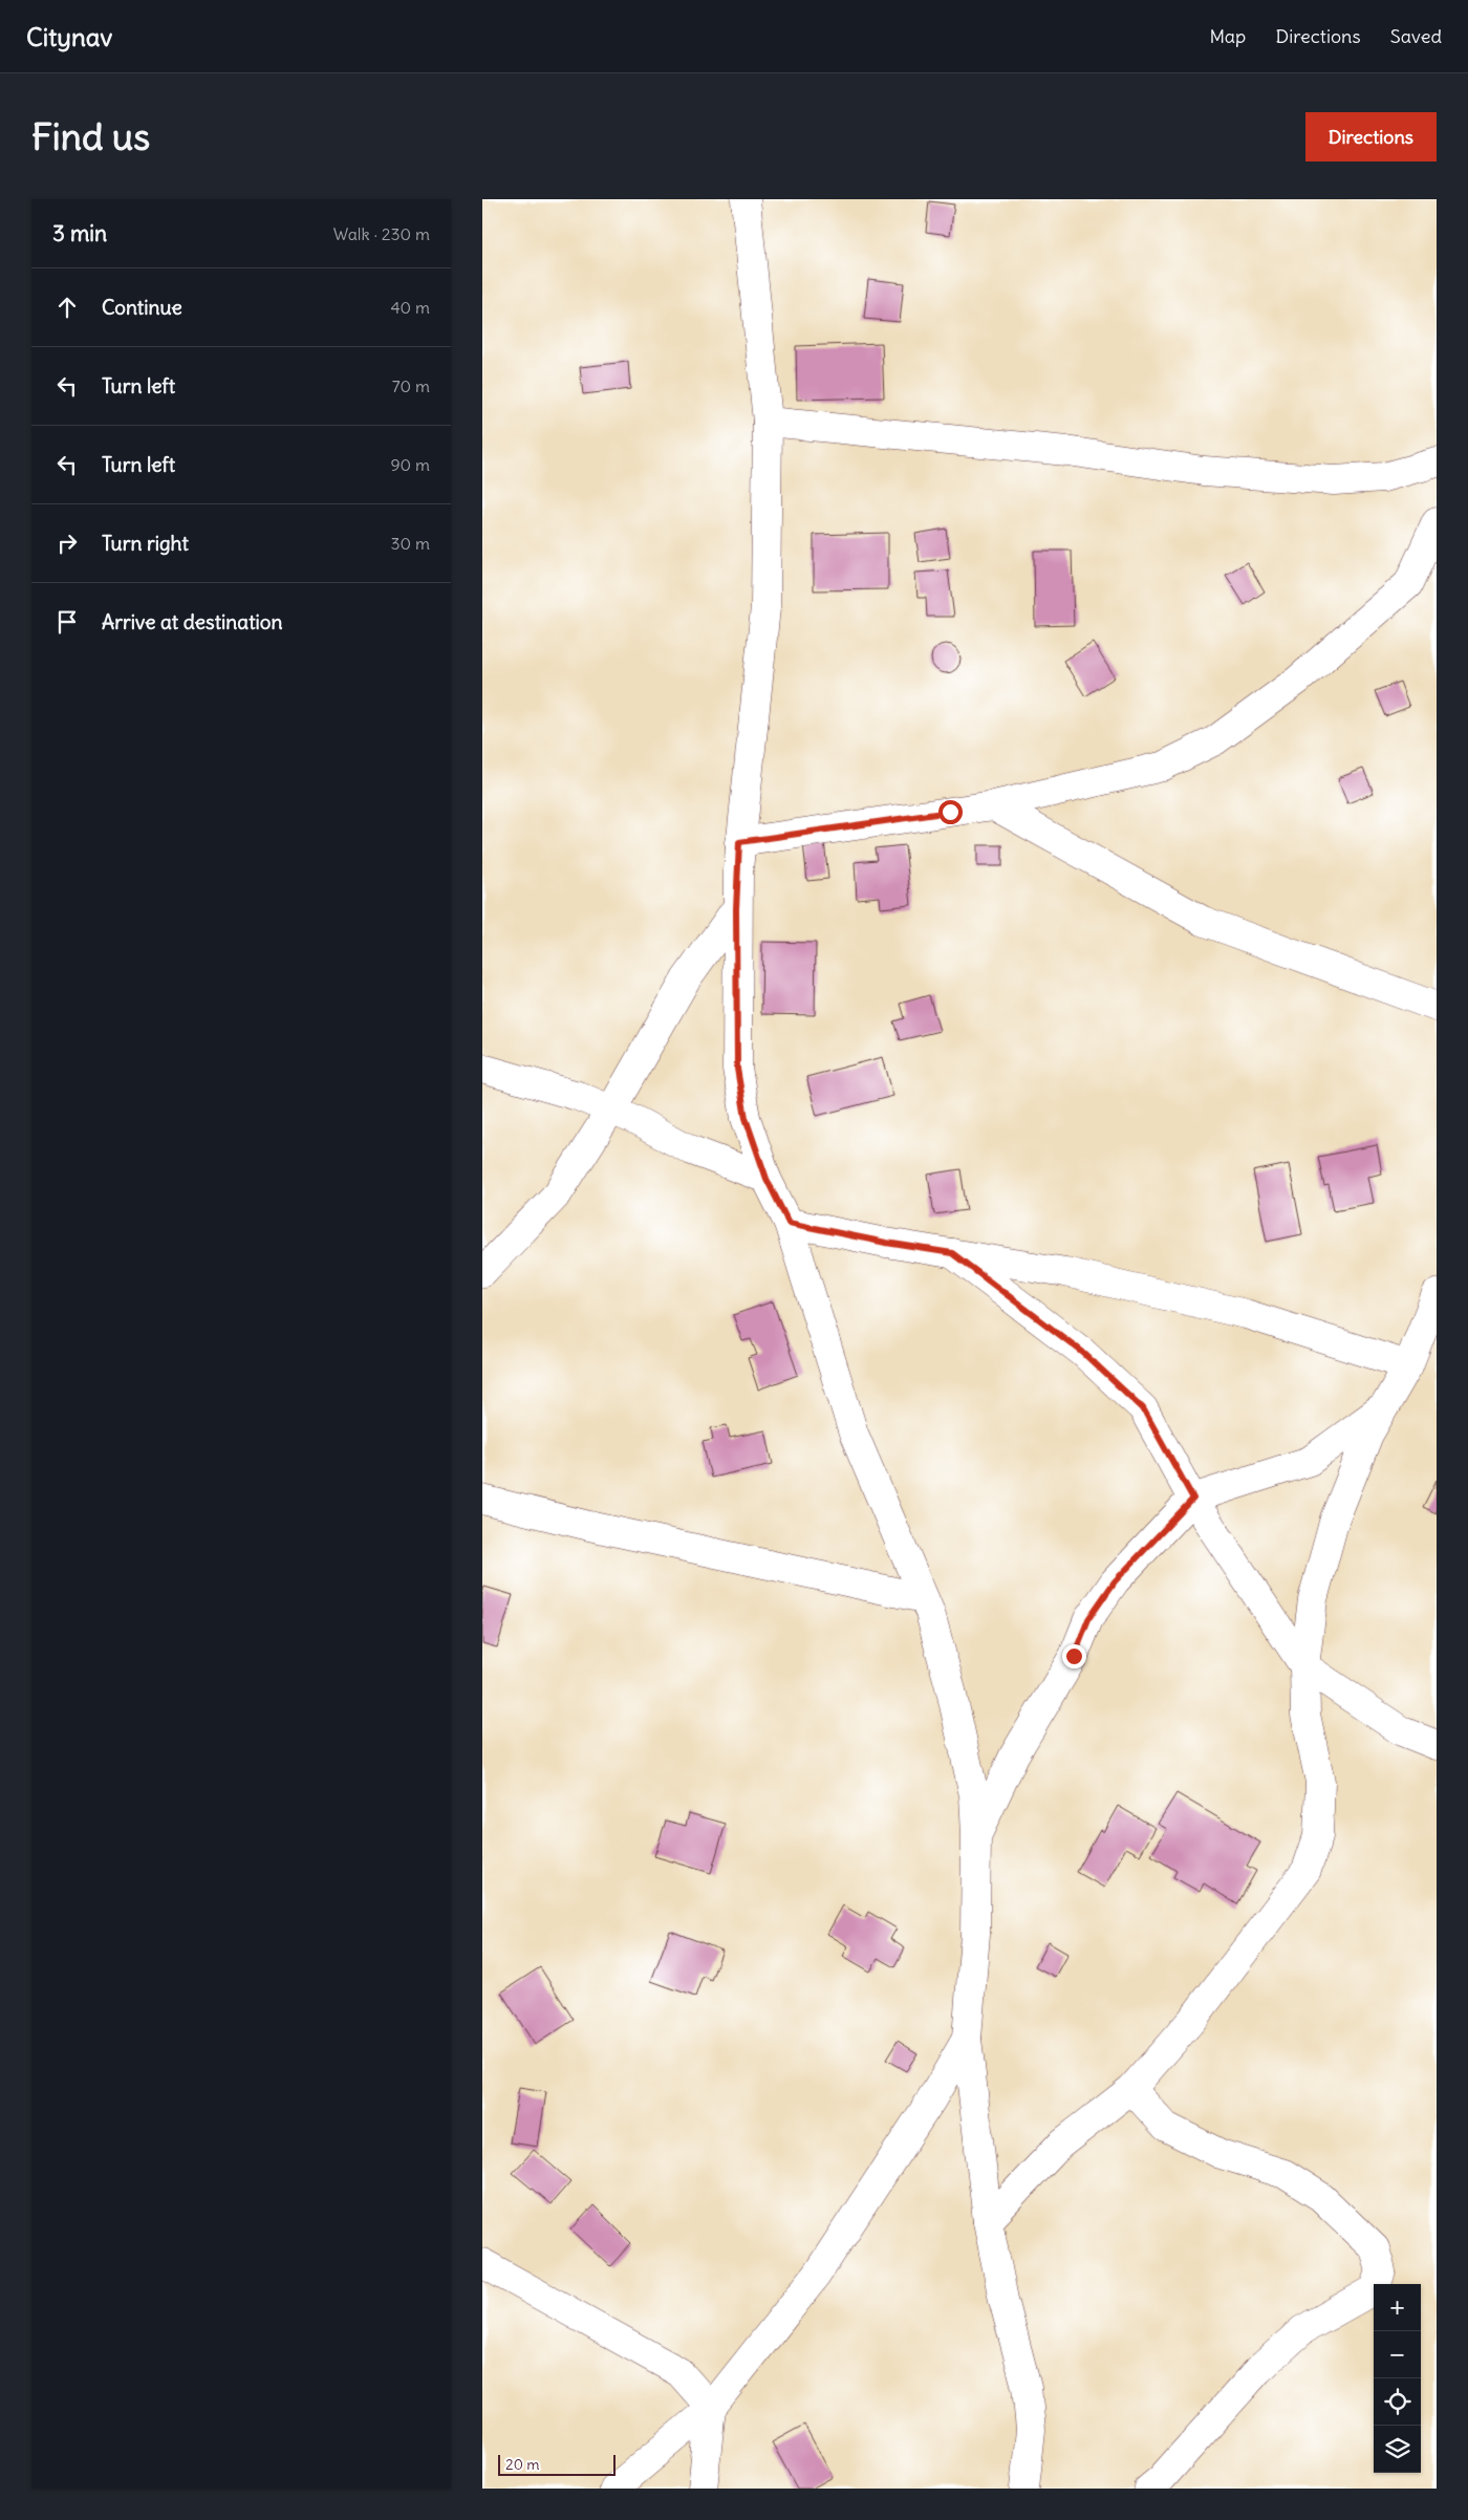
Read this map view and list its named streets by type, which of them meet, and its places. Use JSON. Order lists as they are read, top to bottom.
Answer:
{
  "scale_bar": "20 m",
  "page": {
    "header": "Citynav",
    "nav": ["Map", "Directions", "Saved"],
    "buttons": "Directions",
    "title": "Find us",
    "heading": ["3 min", "Walk · 230 m"],
    "list": [
      ["Continue", "40 m"],
      ["Turn left", "70 m"],
      ["Turn left", "90 m"],
      ["Turn right", "30 m"],
      "Arrive at destination"
    ],
    "map_buttons": ["+", "−"],
    "scale": "20 m"
  }
}
